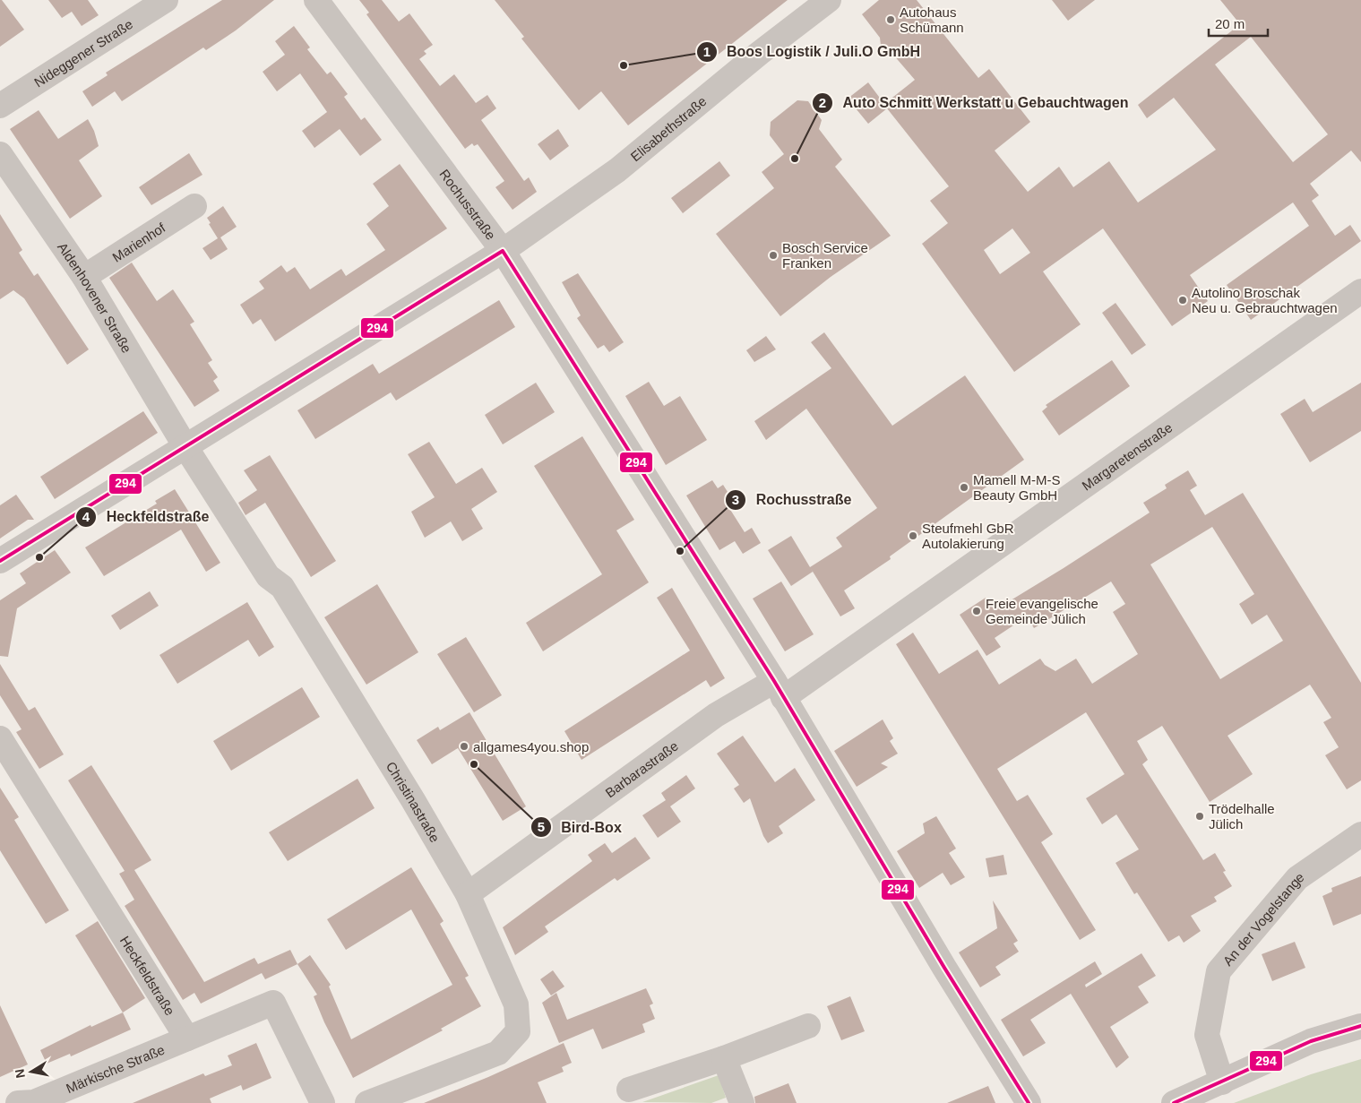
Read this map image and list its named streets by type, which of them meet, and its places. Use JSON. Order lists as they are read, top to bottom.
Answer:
{
  "streets": {
    "street": [
      "Nideggener Straße",
      "Elisabethstraße",
      "Rochusstraße",
      "Marienhof",
      "Aldenhovener Straße",
      "Margaretenstraße",
      "Barbarastraße",
      "Christinastraße",
      "An der Vogelstange",
      "Heckfeldstraße",
      "Märkische Straße"
    ]
  },
  "crossings": [
    ["Elisabethstraße", "Rochusstraße"],
    ["Elisabethstraße", "Aldenhovener Straße"],
    ["Elisabethstraße", "Christinastraße"],
    ["Rochusstraße", "Margaretenstraße"],
    ["Rochusstraße", "Barbarastraße"],
    ["Marienhof", "Aldenhovener Straße"],
    ["Aldenhovener Straße", "Christinastraße"],
    ["Margaretenstraße", "Barbarastraße"],
    ["Barbarastraße", "Christinastraße"],
    ["Heckfeldstraße", "Märkische Straße"]
  ],
  "places": [
    "Autohaus Schümann",
    "Boos Logistik / Juli.O GmbH",
    "Auto Schmitt Werkstatt u Gebauchtwagen",
    "Bosch Service Franken",
    "Autolino Broschak Neu u. Gebrauchtwagen",
    "Mamell M-M-S Beauty GmbH",
    "Steufmehl GbR Autolakierung",
    "Rochusstraße",
    "Heckfeldstraße",
    "Freie evangelische Gemeinde Jülich",
    "allgames4you.shop",
    "Bird-Box",
    "Trödelhalle Jülich"
  ],
  "lines": ["transit line 294"],
  "scale_bar": "20 m",
  "north": "left"
}
